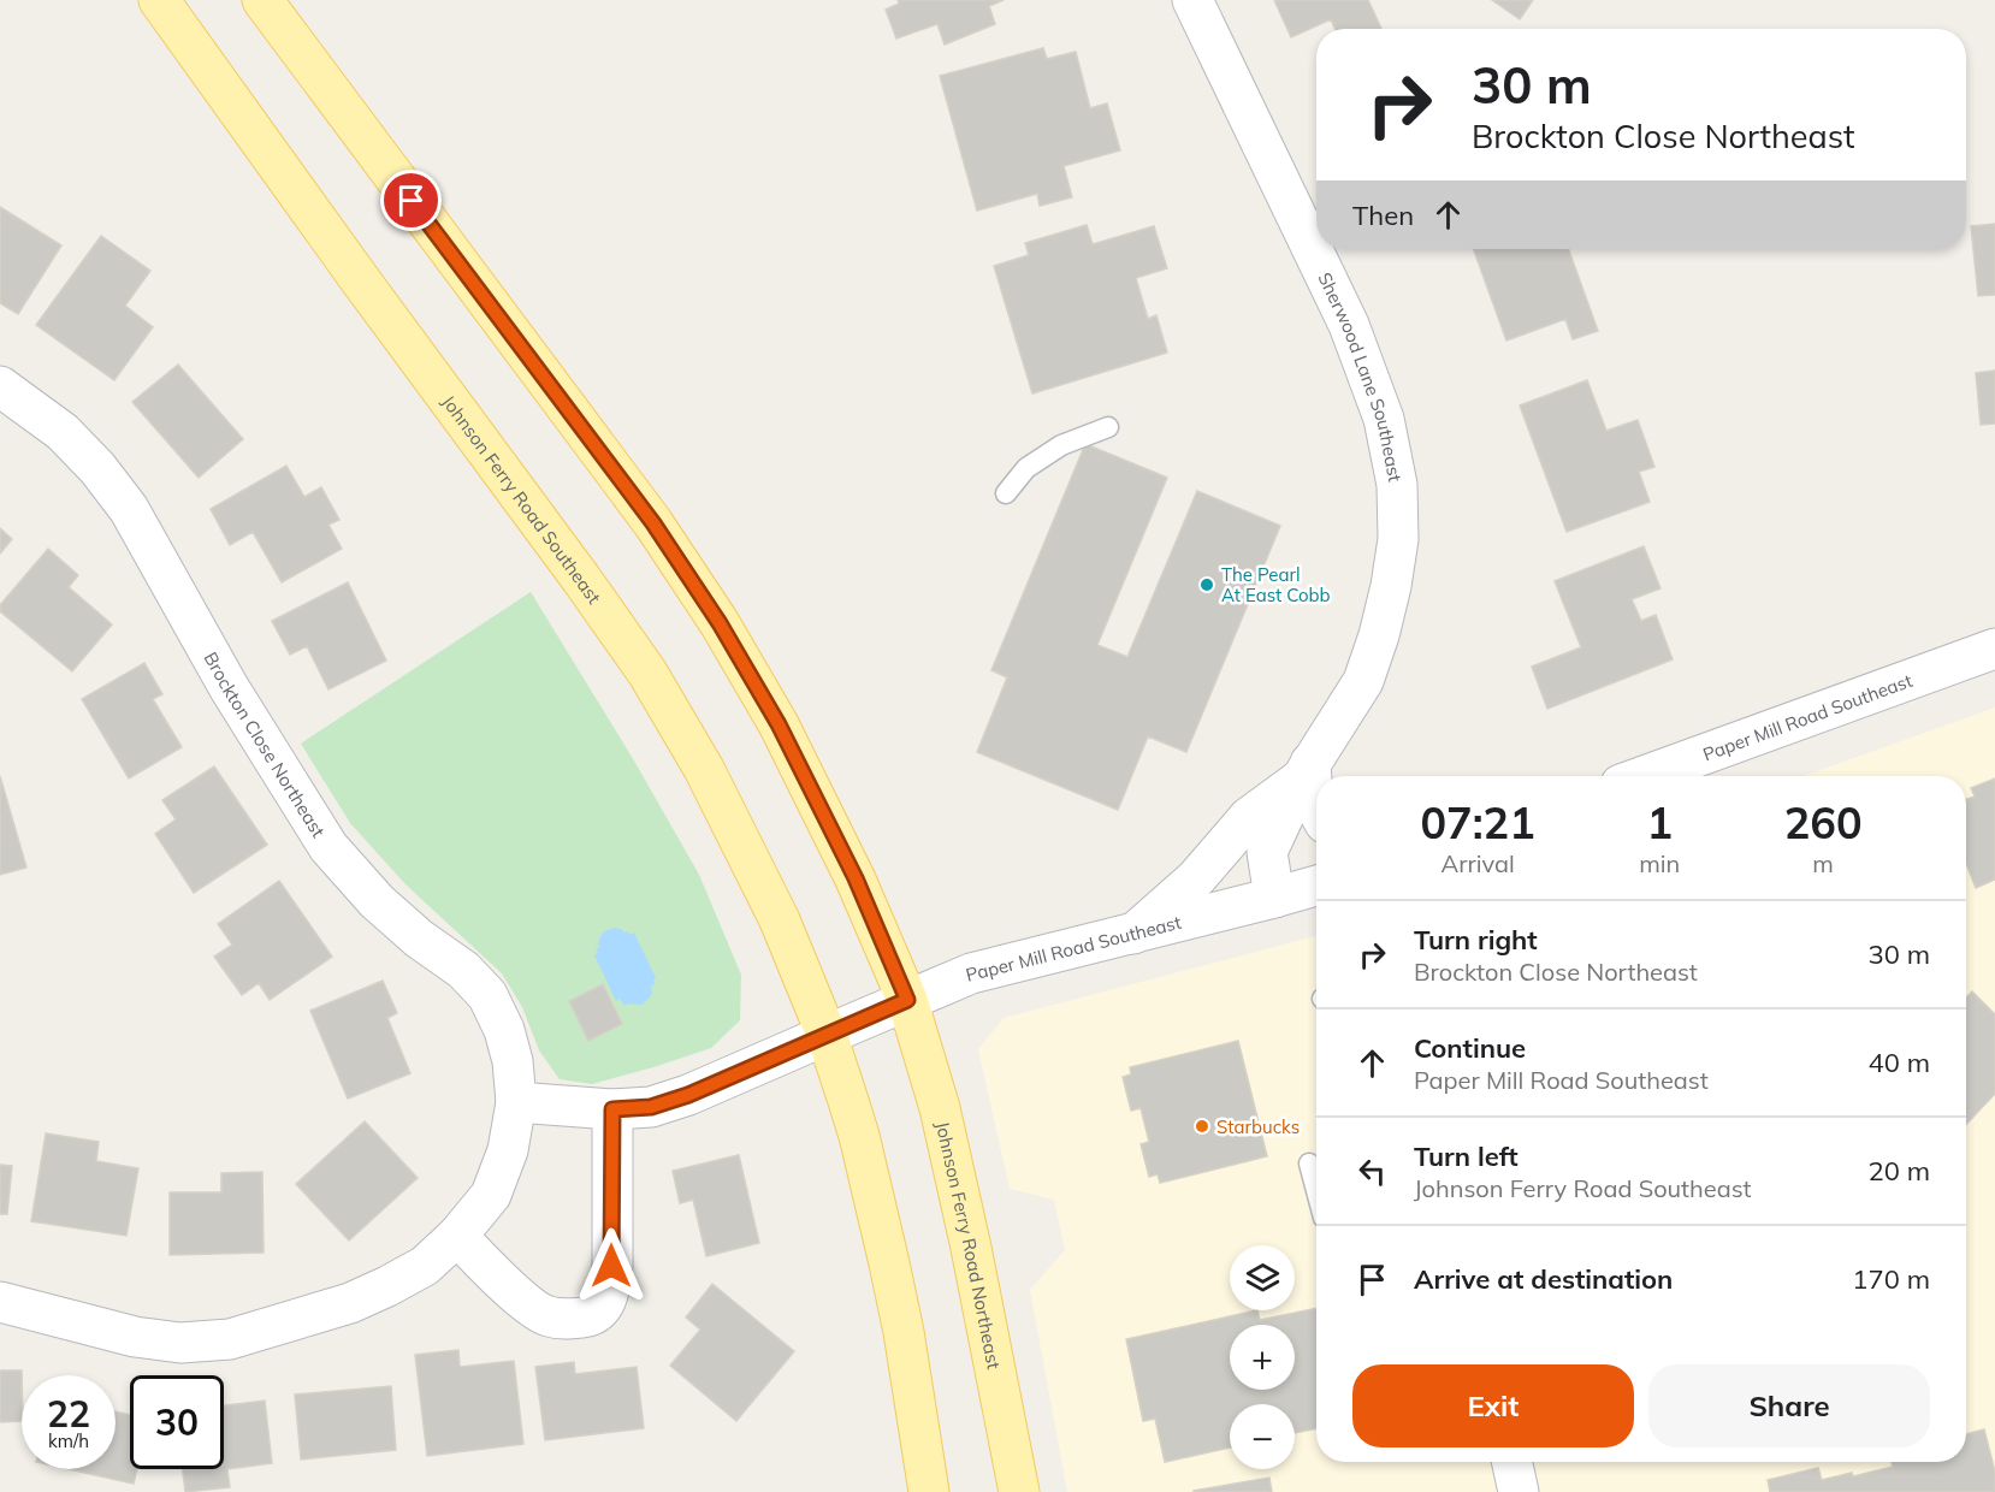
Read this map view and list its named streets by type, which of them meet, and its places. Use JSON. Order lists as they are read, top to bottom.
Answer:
{
  "streets": {
    "main road": ["Johnson Ferry Road Southeast", "Johnson Ferry Road Northeast"],
    "street": ["Sherwood Lane Southeast", "Paper Mill Road Southeast", "Brockton Close Northeast"]
  },
  "crossings": [
    ["Sherwood Lane Southeast", "Paper Mill Road Southeast"],
    ["Johnson Ferry Road Southeast", "Paper Mill Road Southeast"],
    ["Paper Mill Road Southeast", "Johnson Ferry Road Northeast"]
  ],
  "places": ["The Pearl At East Cobb", "Starbucks"],
  "page": {
    "turn": ["30 m", "Brockton Close Northeast"],
    "then": "Then",
    "eta": [
      "07:21",
      "Arrival",
      "1",
      "min",
      "260",
      "m"
    ],
    "list": [
      {
        "name": "Turn right",
        "note": "Brockton Close Northeast",
        "value": "30 m"
      },
      {
        "name": "Continue",
        "note": "Paper Mill Road Southeast",
        "value": "40 m"
      },
      {
        "name": "Turn left",
        "note": "Johnson Ferry Road Southeast",
        "value": "20 m"
      },
      {
        "name": "Arrive at destination",
        "value": "170 m"
      }
    ],
    "map_buttons": ["+", "−"],
    "buttons": ["Exit", "Share"],
    "speed": "22 km/h",
    "limit": "30"
  }
}
